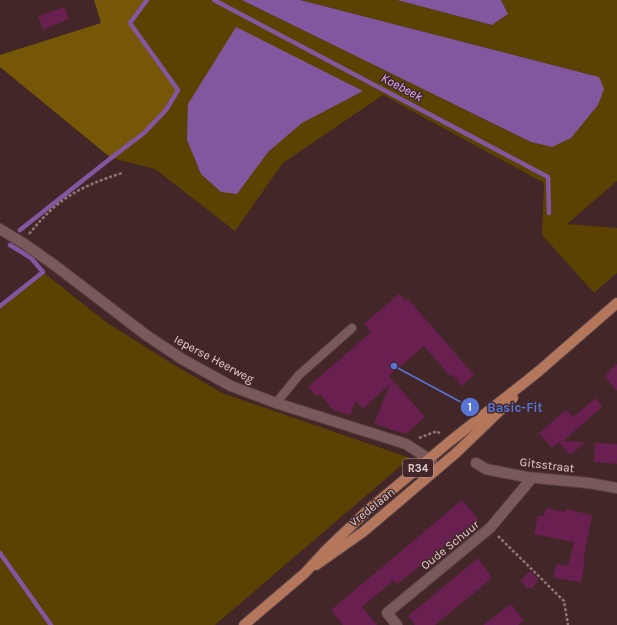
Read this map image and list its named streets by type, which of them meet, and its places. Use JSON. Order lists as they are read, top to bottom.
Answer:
{
  "streets": {
    "main road": ["R34", "Vredelaan"],
    "street": ["Ieperse Heerweg", "Gitsstraat", "Oude Schuur"]
  },
  "crossings": [
    ["Ieperse Heerweg", "Vredelaan"],
    ["Gitsstraat", "Oude Schuur"]
  ],
  "water": ["Koebeek"],
  "places": ["Basic-Fit"]
}
